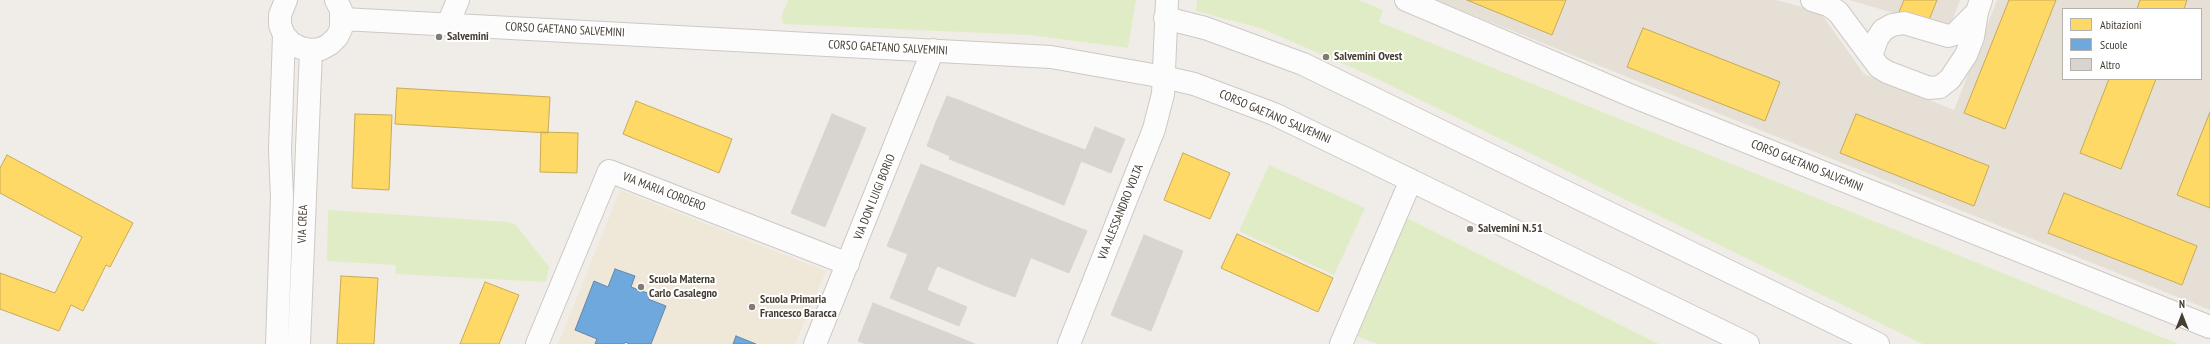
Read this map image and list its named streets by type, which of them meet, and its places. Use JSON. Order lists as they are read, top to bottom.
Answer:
{
  "streets": {
    "street": [
      "CORSO GAETANO SALVEMINI",
      "VIA MARIA CORDERO",
      "VIA DON LUIGI BORIO",
      "VIA ALESSANDRO VOLTA",
      "VIA CREA"
    ]
  },
  "crossings": [
    ["CORSO GAETANO SALVEMINI", "VIA DON LUIGI BORIO"],
    ["CORSO GAETANO SALVEMINI", "VIA ALESSANDRO VOLTA"],
    ["VIA MARIA CORDERO", "VIA DON LUIGI BORIO"]
  ],
  "places": [
    "Salvemini",
    "Salvemini Ovest",
    "Salvemini N.51",
    "Scuola Materna Carlo Casalegno",
    "Scuola Primaria Francesco Baracca"
  ],
  "legend": ["Abitazioni", "Scuole", "Altro"],
  "north": "top"
}
